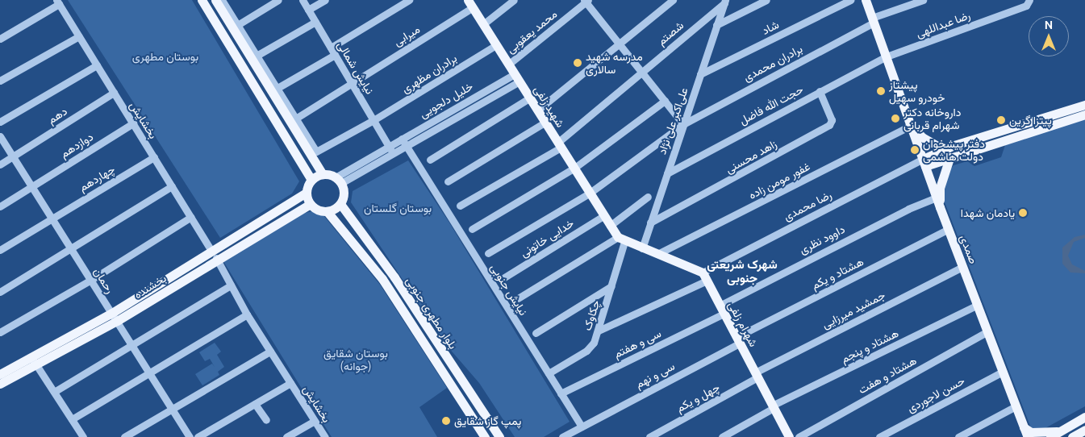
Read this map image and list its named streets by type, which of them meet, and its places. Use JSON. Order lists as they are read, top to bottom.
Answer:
{
  "streets": {
    "main road": [
      "شهید زلفی",
      "صمدی",
      "بخشنده",
      "بلوار مطهری جنوبی",
      "شهرام زلفی"
    ],
    "street": [
      "رضا عبداللهی",
      "شاد",
      "محمد یعقوبی",
      "شصتم",
      "میرابی",
      "برادران محمدی",
      "نیایش شمالی",
      "برادران مظهری",
      "خلیل دلجویی",
      "حجت الله فاضل",
      "دهم",
      "بخشایش",
      "علی‌اکبر علی نژاد",
      "دوازدهم",
      "زاهد محسنی",
      "چهاردهم",
      "غفور مومن زاده",
      "رضا محمدی",
      "خدایی خاتونی",
      "داوود نظری",
      "هشتاد و یکم",
      "رحمان",
      "نیایش جنوبی",
      "جمشید میرزایی",
      "چکاوک",
      "سی و هفتم",
      "هشتاد و پنجم",
      "سی و نهم",
      "هشتاد و هفت",
      "حسن لاجوردی",
      "چهل و یکم"
    ]
  },
  "crossings": [
    ["رضا عبداللهی", "حجت الله فاضل"],
    ["رضا عبداللهی", "صمدی"],
    ["شاد", "علی‌اکبر علی نژاد"],
    ["محمد یعقوبی", "شهید زلفی"],
    ["شصتم", "شهید زلفی"],
    ["شصتم", "علی‌اکبر علی نژاد"],
    ["میرابی", "نیایش شمالی"],
    ["میرابی", "برادران مظهری"],
    ["میرابی", "شهید زلفی"],
    ["برادران محمدی", "شهید زلفی"],
    ["برادران محمدی", "علی‌اکبر علی نژاد"],
    ["برادران محمدی", "صمدی"],
    ["نیایش شمالی", "برادران مظهری"],
    ["نیایش شمالی", "خلیل دلجویی"],
    ["برادران مظهری", "شهید زلفی"],
    ["خلیل دلجویی", "شهید زلفی"],
    ["خلیل دلجویی", "نیایش جنوبی"],
    ["حجت الله فاضل", "علی‌اکبر علی نژاد"],
    ["حجت الله فاضل", "زاهد محسنی"],
    ["حجت الله فاضل", "صمدی"],
    ["شهید زلفی", "خدایی خاتونی"],
    ["دهم", "بخشایش"],
    ["دهم", "رحمان"],
    ["بخشایش", "دوازدهم"],
    ["بخشایش", "چهاردهم"],
    ["بخشایش", "بخشنده"],
    ["علی‌اکبر علی نژاد", "زاهد محسنی"],
    ["دوازدهم", "رحمان"],
    ["چهاردهم", "رحمان"],
    ["غفور مومن زاده", "صمدی"],
    ["رضا محمدی", "صمدی"],
    ["رضا محمدی", "چکاوک"],
    ["رضا محمدی", "شهرام زلفی"],
    ["داوود نظری", "صمدی"],
    ["داوود نظری", "شهرام زلفی"],
    ["داوود نظری", "سی و هفتم"],
    ["صمدی", "هشتاد و یکم"],
    ["صمدی", "جمشید میرزایی"],
    ["صمدی", "هشتاد و پنجم"],
    ["صمدی", "هشتاد و هفت"],
    ["صمدی", "حسن لاجوردی"],
    ["هشتاد و یکم", "شهرام زلفی"],
    ["هشتاد و یکم", "سی و نهم"],
    ["رحمان", "بخشنده"],
    ["بخشنده", "بلوار مطهری جنوبی"],
    ["نیایش جنوبی", "چکاوک"],
    ["نیایش جنوبی", "سی و هفتم"],
    ["نیایش جنوبی", "سی و نهم"],
    ["جمشید میرزایی", "شهرام زلفی"],
    ["جمشید میرزایی", "چهل و یکم"],
    ["شهرام زلفی", "سی و هفتم"],
    ["شهرام زلفی", "هشتاد و پنجم"],
    ["شهرام زلفی", "سی و نهم"],
    ["شهرام زلفی", "چهل و یکم"]
  ],
  "districts": ["شهرک شریعتی جنوبی"],
  "parks": ["بوستان مطهری", "بوستان گلستان", "بوستان شقایق (جوانه)"],
  "places": [
    "مدرسه شهید سالاری",
    "پیشتاز خودرو سهیل",
    "داروخانه دکتر شهرام قربانی",
    "پیتزا گرین",
    "دفتر پیشخوان دولت هاشمی",
    "یادمان شهدا",
    "پمپ گاز شقایق"
  ],
  "north": "top"
}
